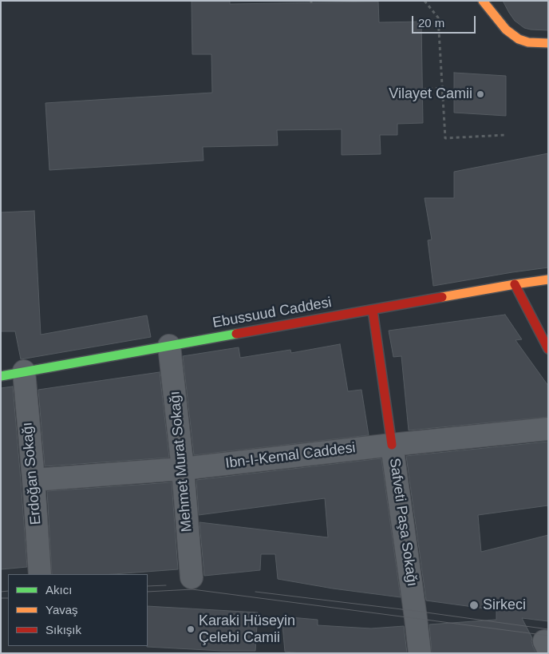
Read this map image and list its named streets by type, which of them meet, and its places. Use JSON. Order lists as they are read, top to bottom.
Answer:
{
  "streets": {
    "main road": ["Ebussuud Caddesi"],
    "street": [
      "Ibn-I-Kemal Caddesi",
      "Mehmet Murat Sokağı",
      "Erdoğan Sokağı",
      "Safveti Paşa Sokağı"
    ]
  },
  "crossings": [
    ["Ebussuud Caddesi", "Mehmet Murat Sokağı"],
    ["Ebussuud Caddesi", "Erdoğan Sokağı"],
    ["Ibn-I-Kemal Caddesi", "Mehmet Murat Sokağı"],
    ["Ibn-I-Kemal Caddesi", "Erdoğan Sokağı"],
    ["Ibn-I-Kemal Caddesi", "Safveti Paşa Sokağı"]
  ],
  "places": ["Vilayet Camii", "Sirkeci", "Karaki Hüseyin Çelebi Camii"],
  "legend": ["Akıcı", "Yavaş", "Sıkışık"],
  "scale_bar": "20 m"
}
